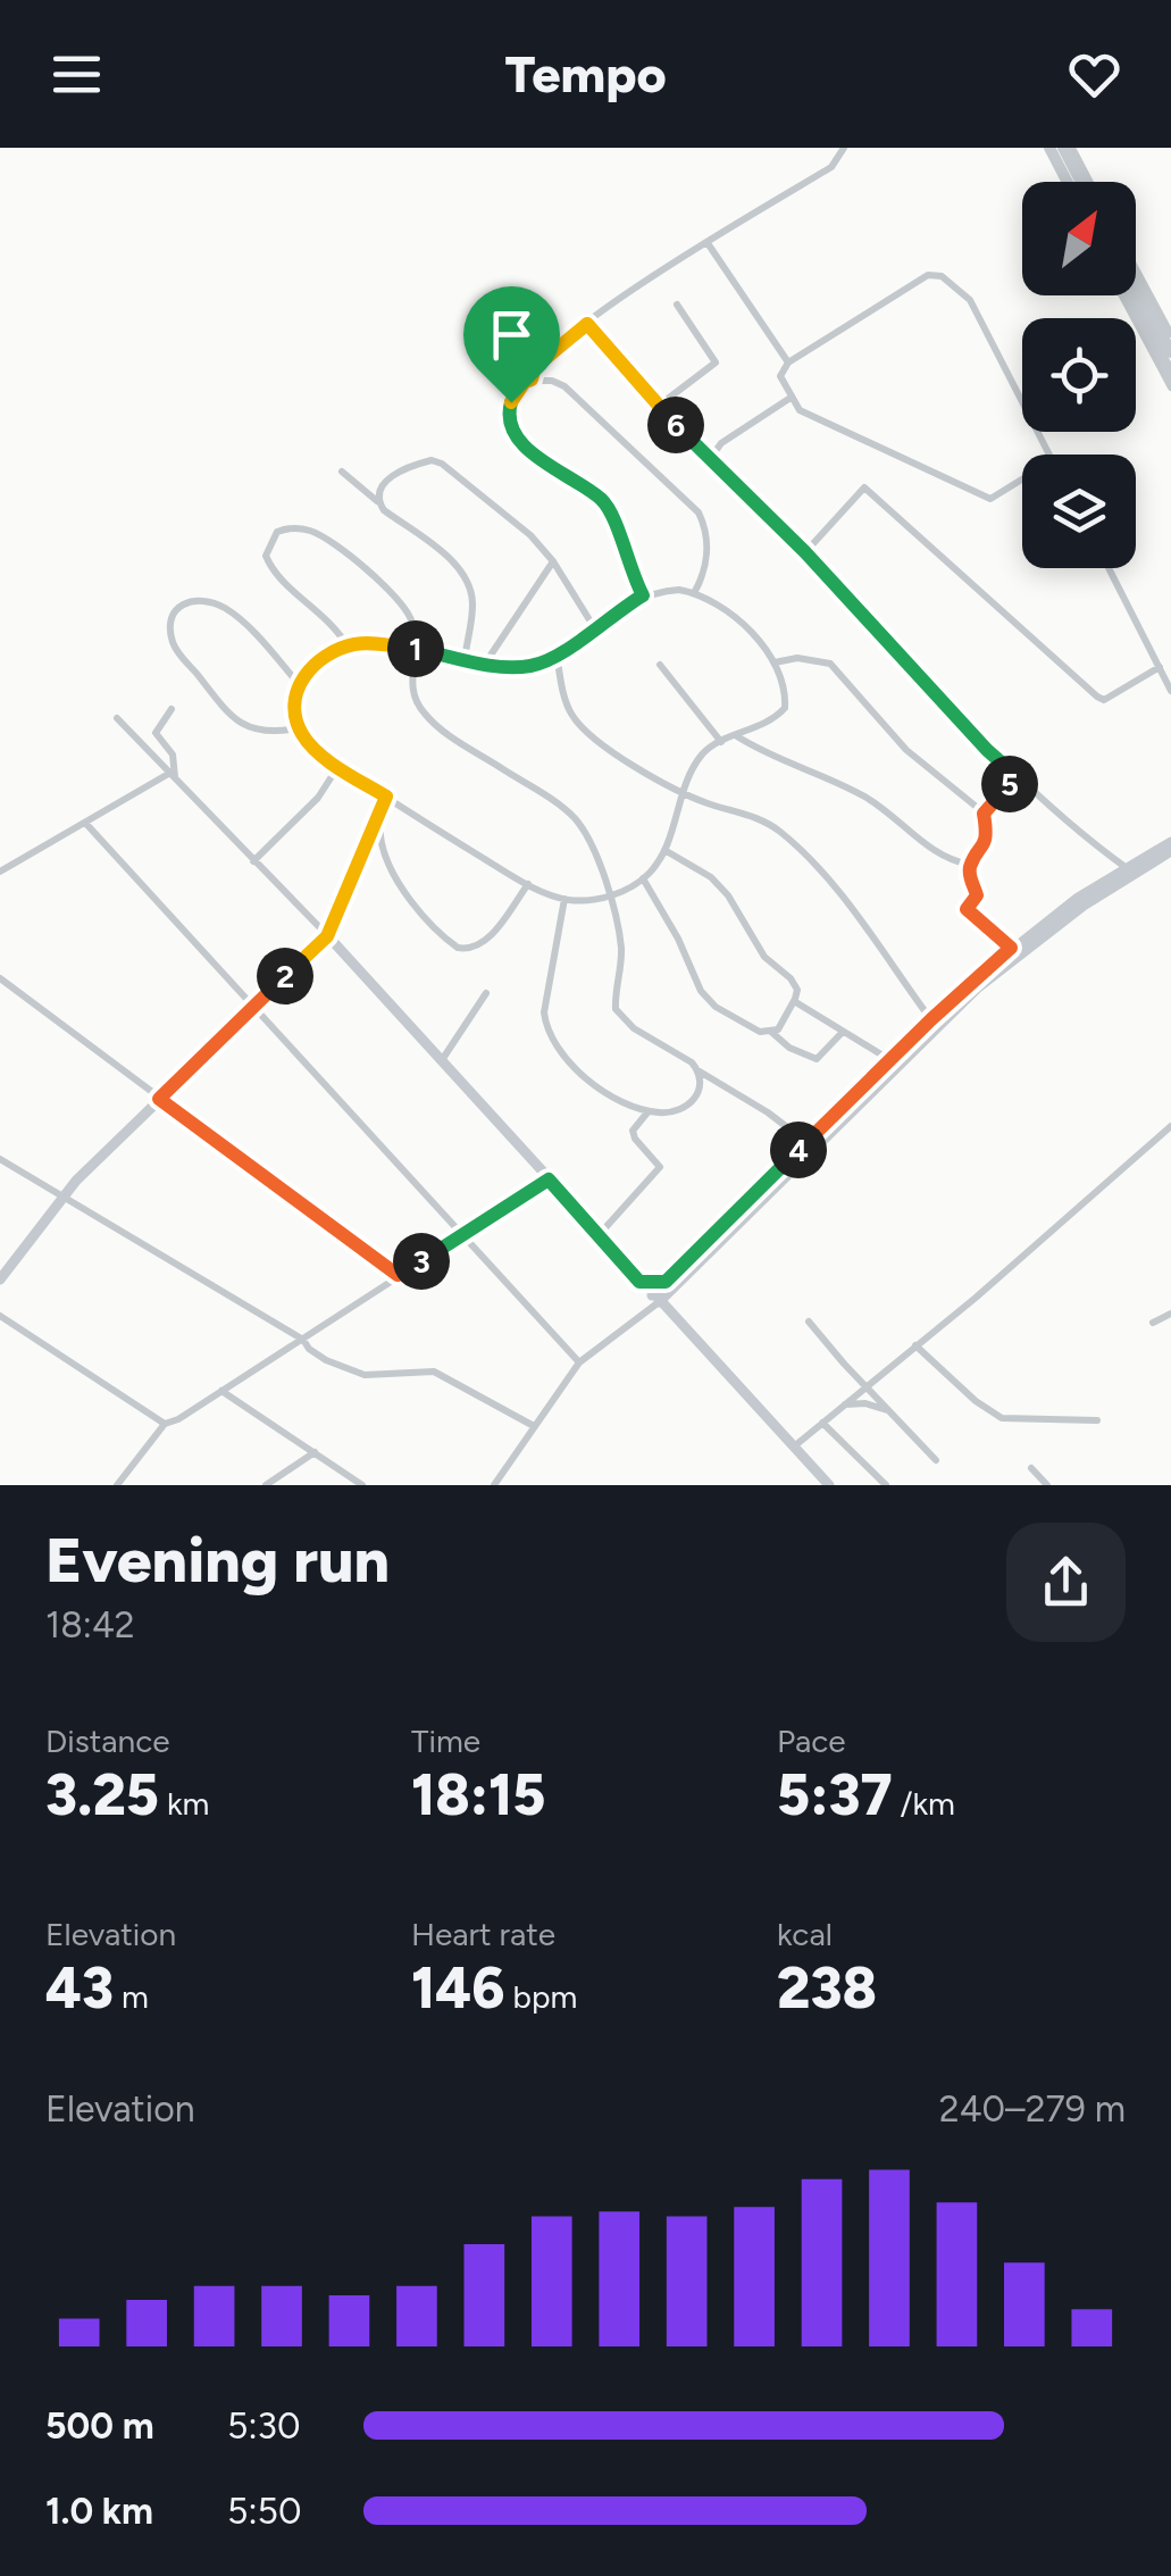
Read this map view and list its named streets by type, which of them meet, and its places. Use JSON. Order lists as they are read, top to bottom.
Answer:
{
  "north": "top right",
  "page": {
    "header": "Tempo",
    "pins": [
      "6",
      "1",
      "5",
      "2",
      "4",
      "3"
    ],
    "heading": ["Evening run", "18:42"],
    "stats": [
      ["Distance", "3.25 km"],
      ["Time", "18:15"],
      ["Pace", "5:37 /km"],
      ["Elevation", "43 m"],
      ["Heart rate", "146 bpm"],
      ["kcal", "238"]
    ],
    "chart": ["Elevation", "240–279 m"],
    "list": [
      {
        "name": "500 m",
        "note": "5:30"
      },
      {
        "name": "1.0 km",
        "note": "5:50"
      }
    ]
  }
}
